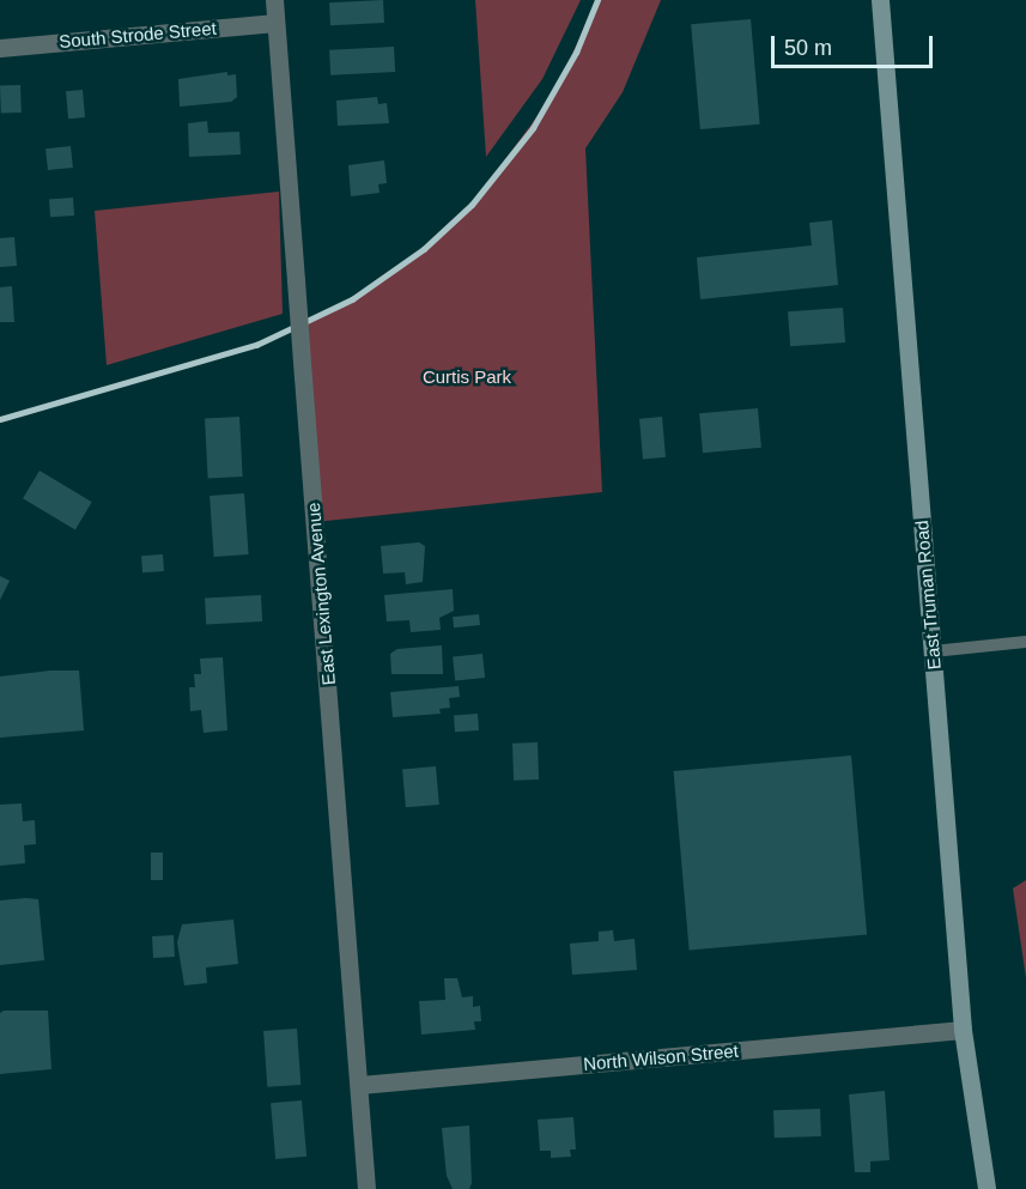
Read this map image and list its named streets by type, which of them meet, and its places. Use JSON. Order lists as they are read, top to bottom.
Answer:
{
  "streets": {
    "main road": ["East Truman Road"],
    "street": ["South Strode Street", "East Lexington Avenue", "North Wilson Street"]
  },
  "crossings": [
    ["South Strode Street", "East Lexington Avenue"],
    ["East Lexington Avenue", "North Wilson Street"],
    ["East Truman Road", "North Wilson Street"]
  ],
  "parks": ["Curtis Park"],
  "scale_bar": "50 m"
}
